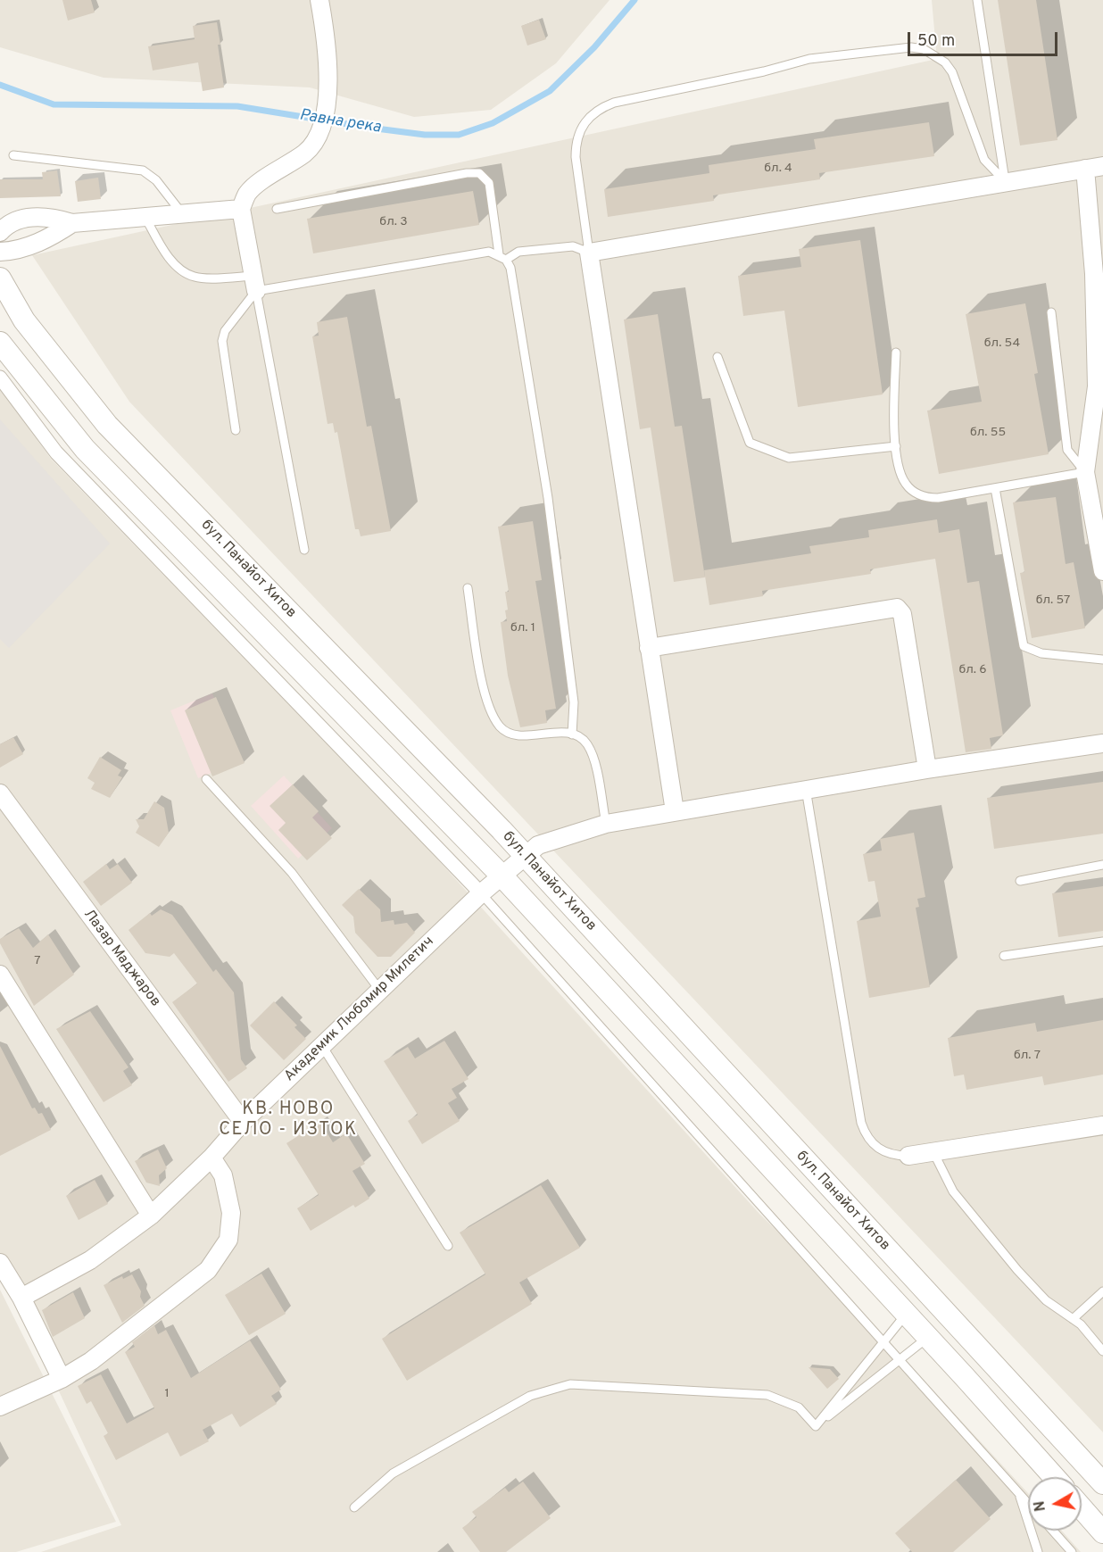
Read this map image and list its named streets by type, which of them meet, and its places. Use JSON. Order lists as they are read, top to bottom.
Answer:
{
  "streets": {
    "street": ["бул. Панайот Хитов", "Лазар Маджаров", "Академик Любомир Милетич"]
  },
  "crossings": [
    ["бул. Панайот Хитов", "Академик Любомир Милетич"],
    ["Лазар Маджаров", "Академик Любомир Милетич"]
  ],
  "districts": ["КВ. НОВО СЕЛО - ИЗТОК"],
  "water": ["Равна река"],
  "house_numbers": [
    "бл. 4",
    "бл. 3",
    "бл. 54",
    "бл. 55",
    "бл. 57",
    "бл. 1",
    "бл. 6",
    "7",
    "бл. 7",
    "1"
  ],
  "scale_bar": "50 m",
  "north": "left"
}
